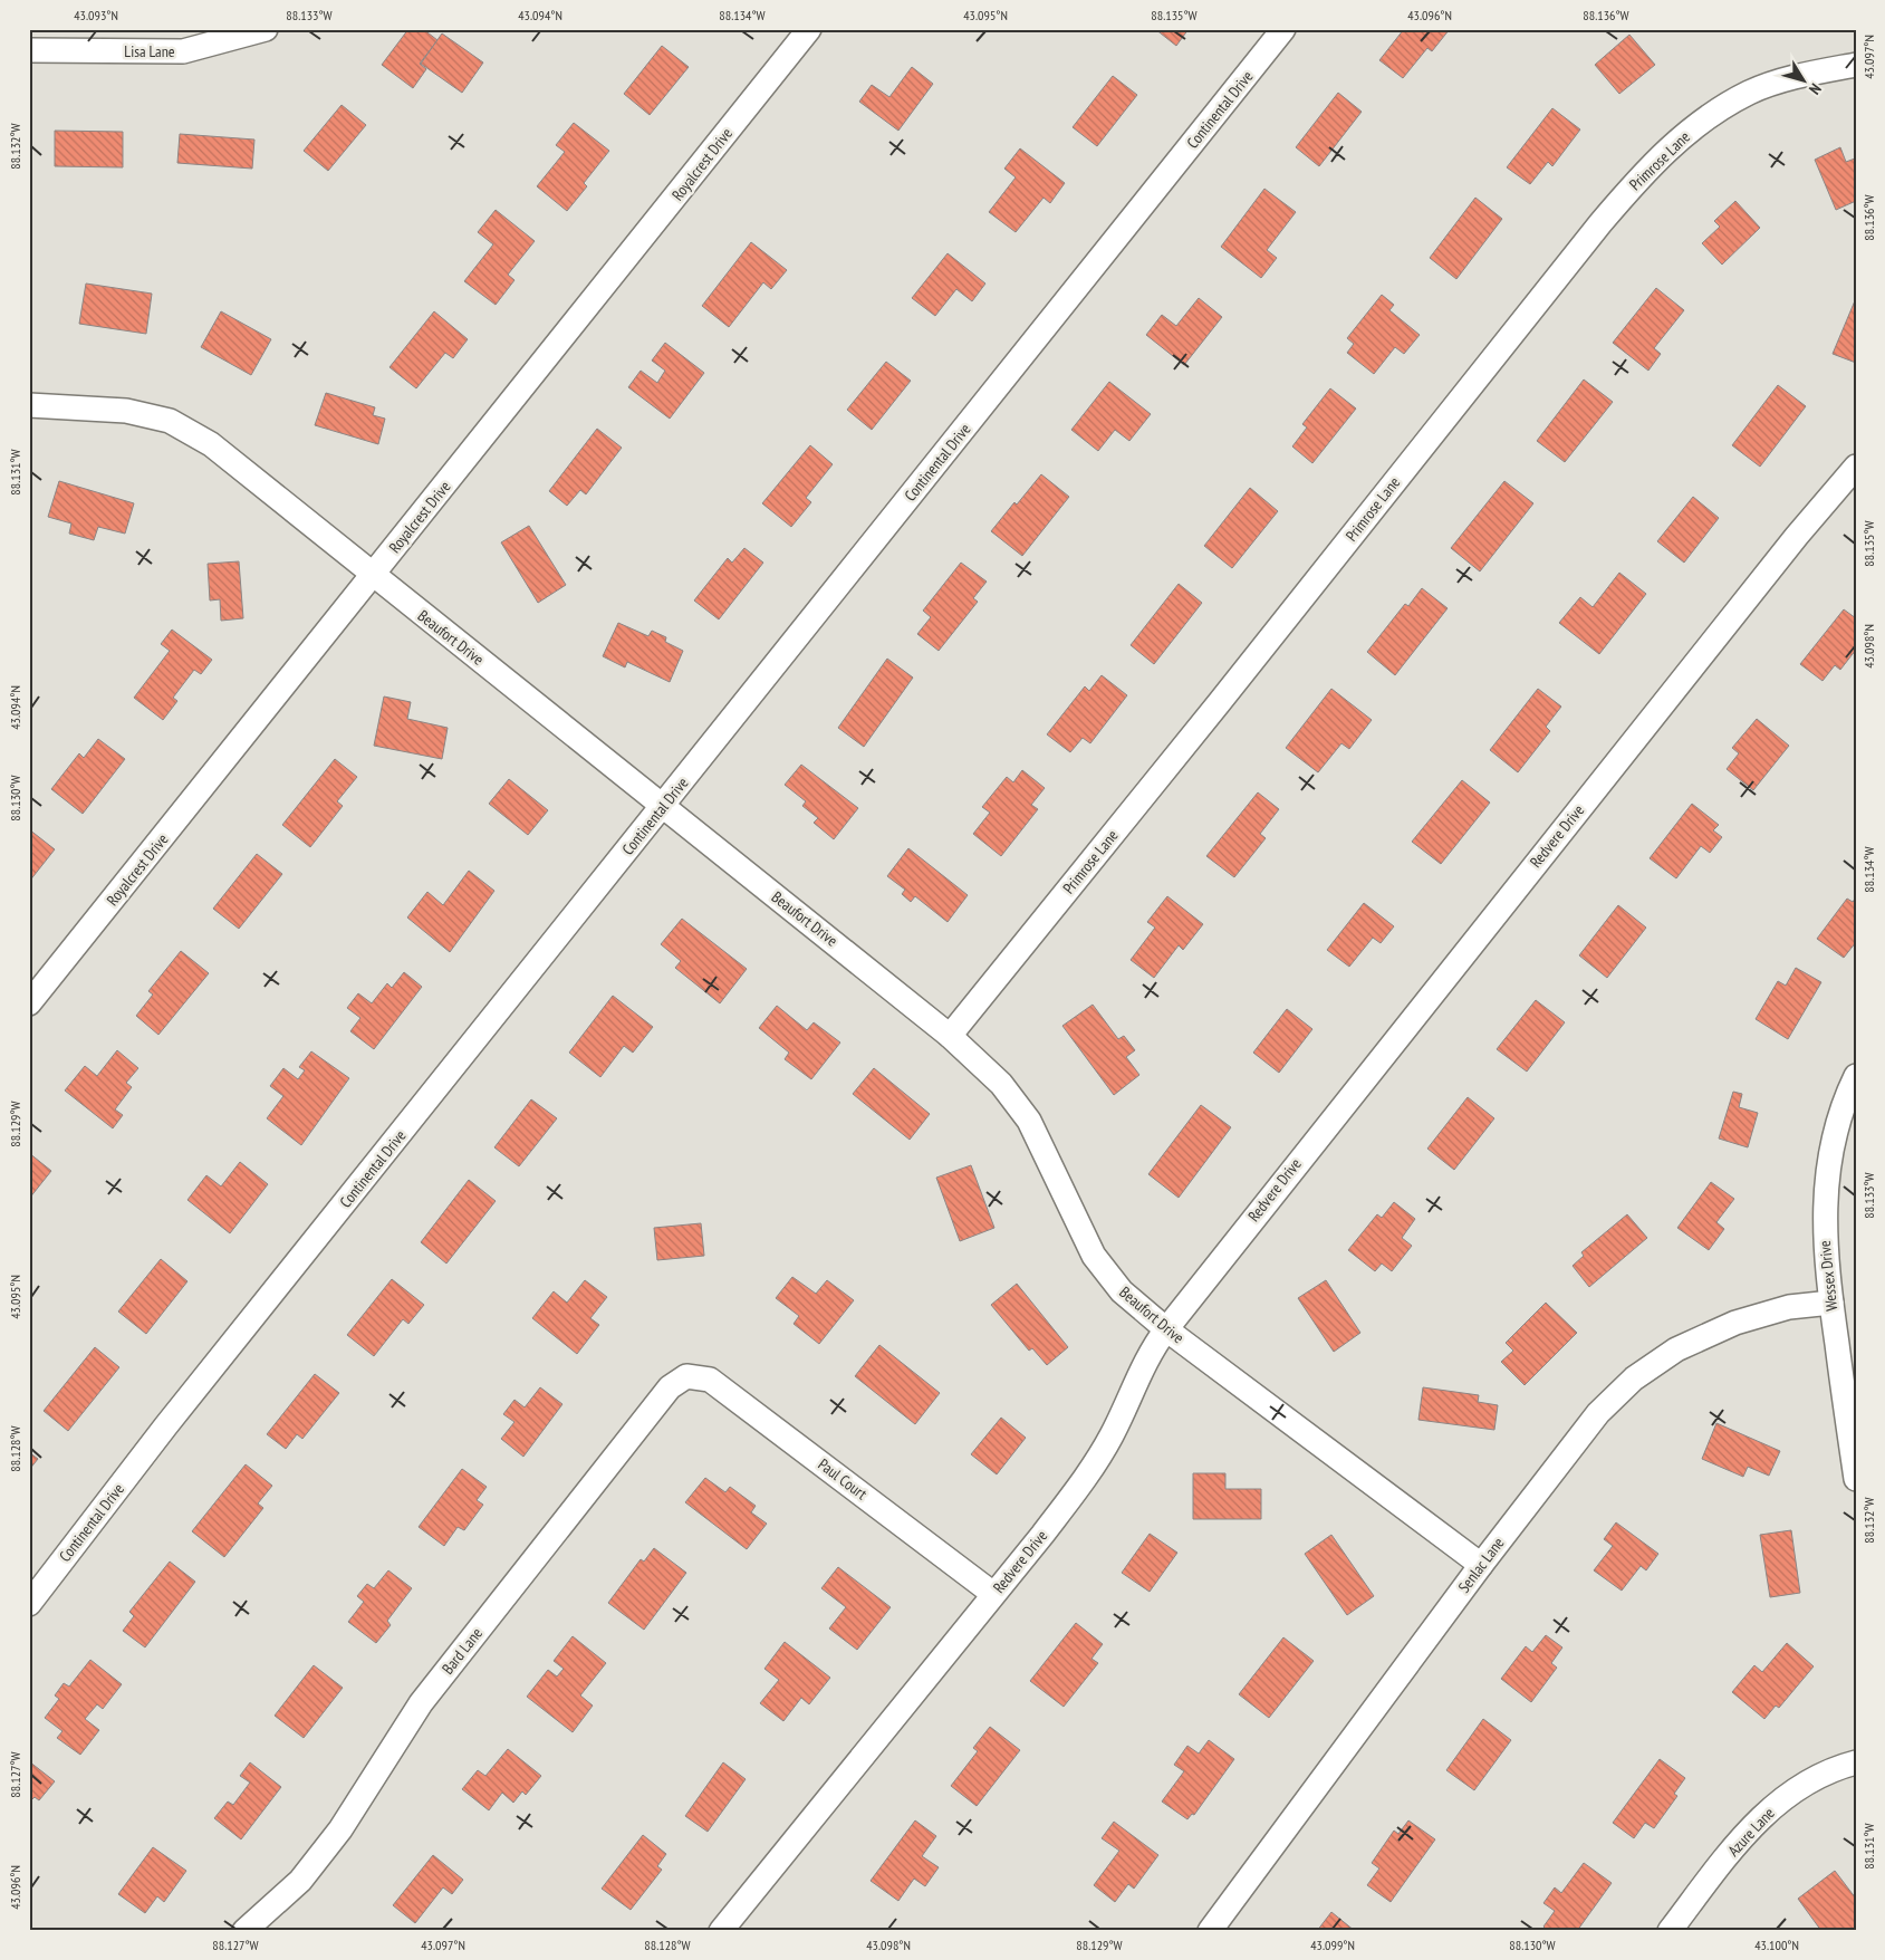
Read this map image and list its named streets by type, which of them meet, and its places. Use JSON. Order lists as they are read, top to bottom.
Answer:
{
  "streets": {
    "street": [
      "Lisa Lane",
      "Continental Drive",
      "Primrose Lane",
      "Royalcrest Drive",
      "Beaufort Drive",
      "Redvere Drive",
      "Wessex Drive",
      "Paul Court",
      "Senlac Lane",
      "Bard Lane",
      "Azure Lane"
    ]
  },
  "crossings": [
    ["Continental Drive", "Beaufort Drive"],
    ["Primrose Lane", "Beaufort Drive"],
    ["Royalcrest Drive", "Beaufort Drive"],
    ["Beaufort Drive", "Redvere Drive"],
    ["Beaufort Drive", "Senlac Lane"],
    ["Redvere Drive", "Paul Court"],
    ["Wessex Drive", "Senlac Lane"],
    ["Paul Court", "Bard Lane"]
  ],
  "north": "bottom right",
  "coordinates": [
    "43.093°N",
    "88.133°W",
    "43.094°N",
    "88.134°W",
    "43.095°N",
    "88.135°W",
    "43.096°N",
    "88.136°W",
    "43.097°N",
    "88.132°W",
    "88.131°W",
    "43.098°N",
    "88.130°W",
    "88.129°W",
    "88.128°W",
    "88.127°W",
    "43.099°N",
    "43.100°N"
  ]
}
